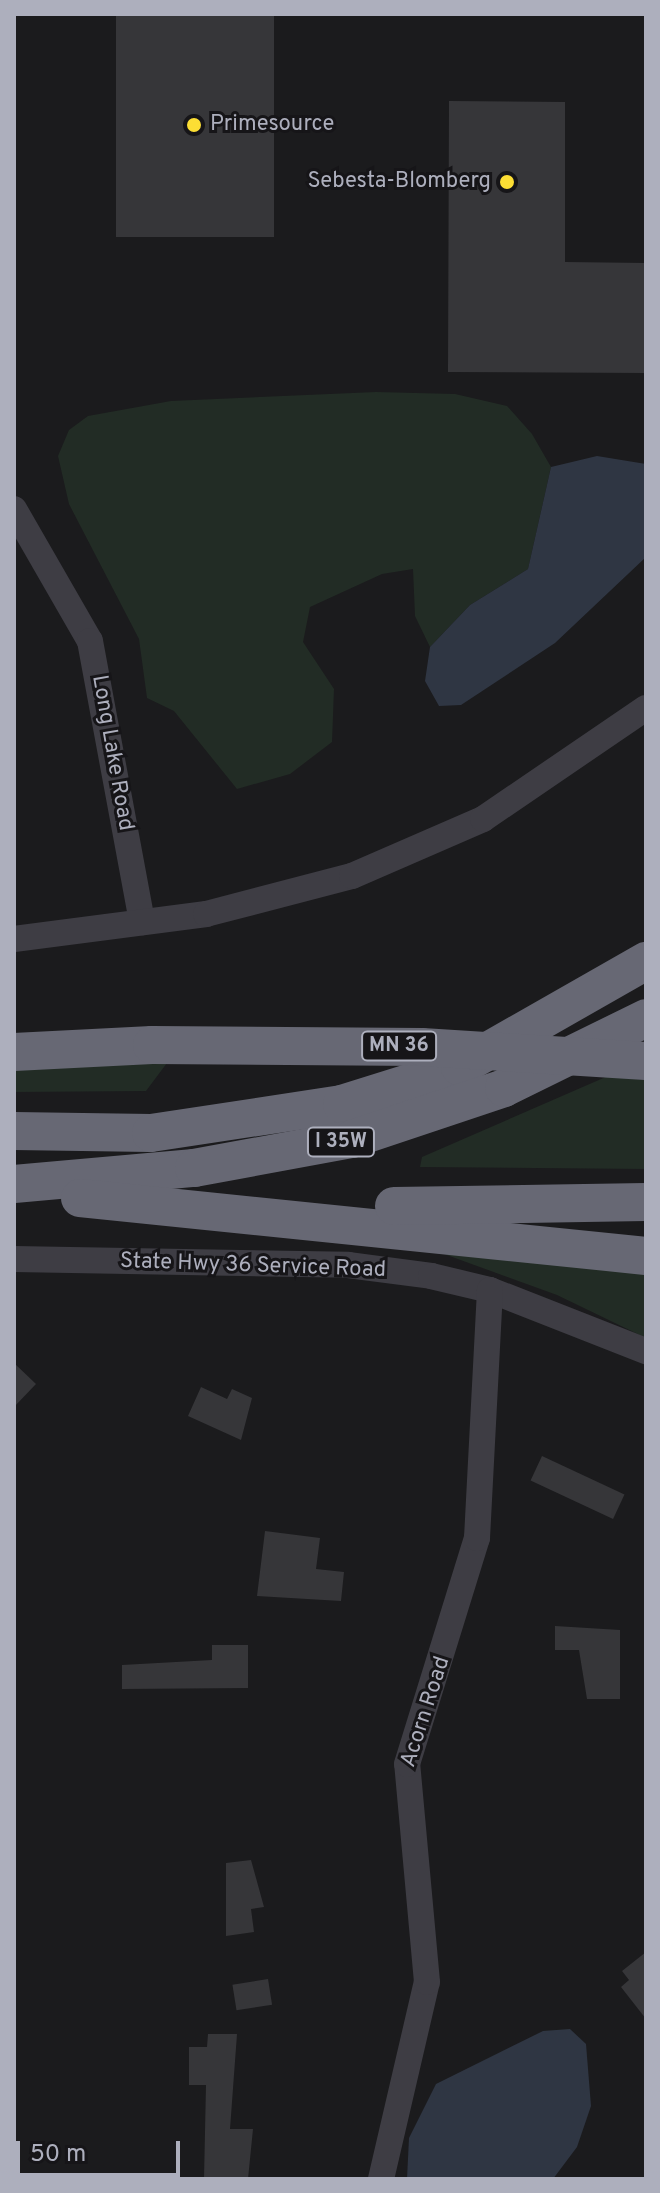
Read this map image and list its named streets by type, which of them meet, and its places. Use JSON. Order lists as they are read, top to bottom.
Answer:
{
  "streets": {
    "highway": ["MN 36", "I 35W"],
    "street": ["Long Lake Road", "State Hwy 36 Service Road", "Acorn Road"]
  },
  "crossings": [
    ["State Hwy 36 Service Road", "Acorn Road"]
  ],
  "places": ["Primesource", "Sebesta-Blomberg"],
  "scale_bar": "50 m"
}
